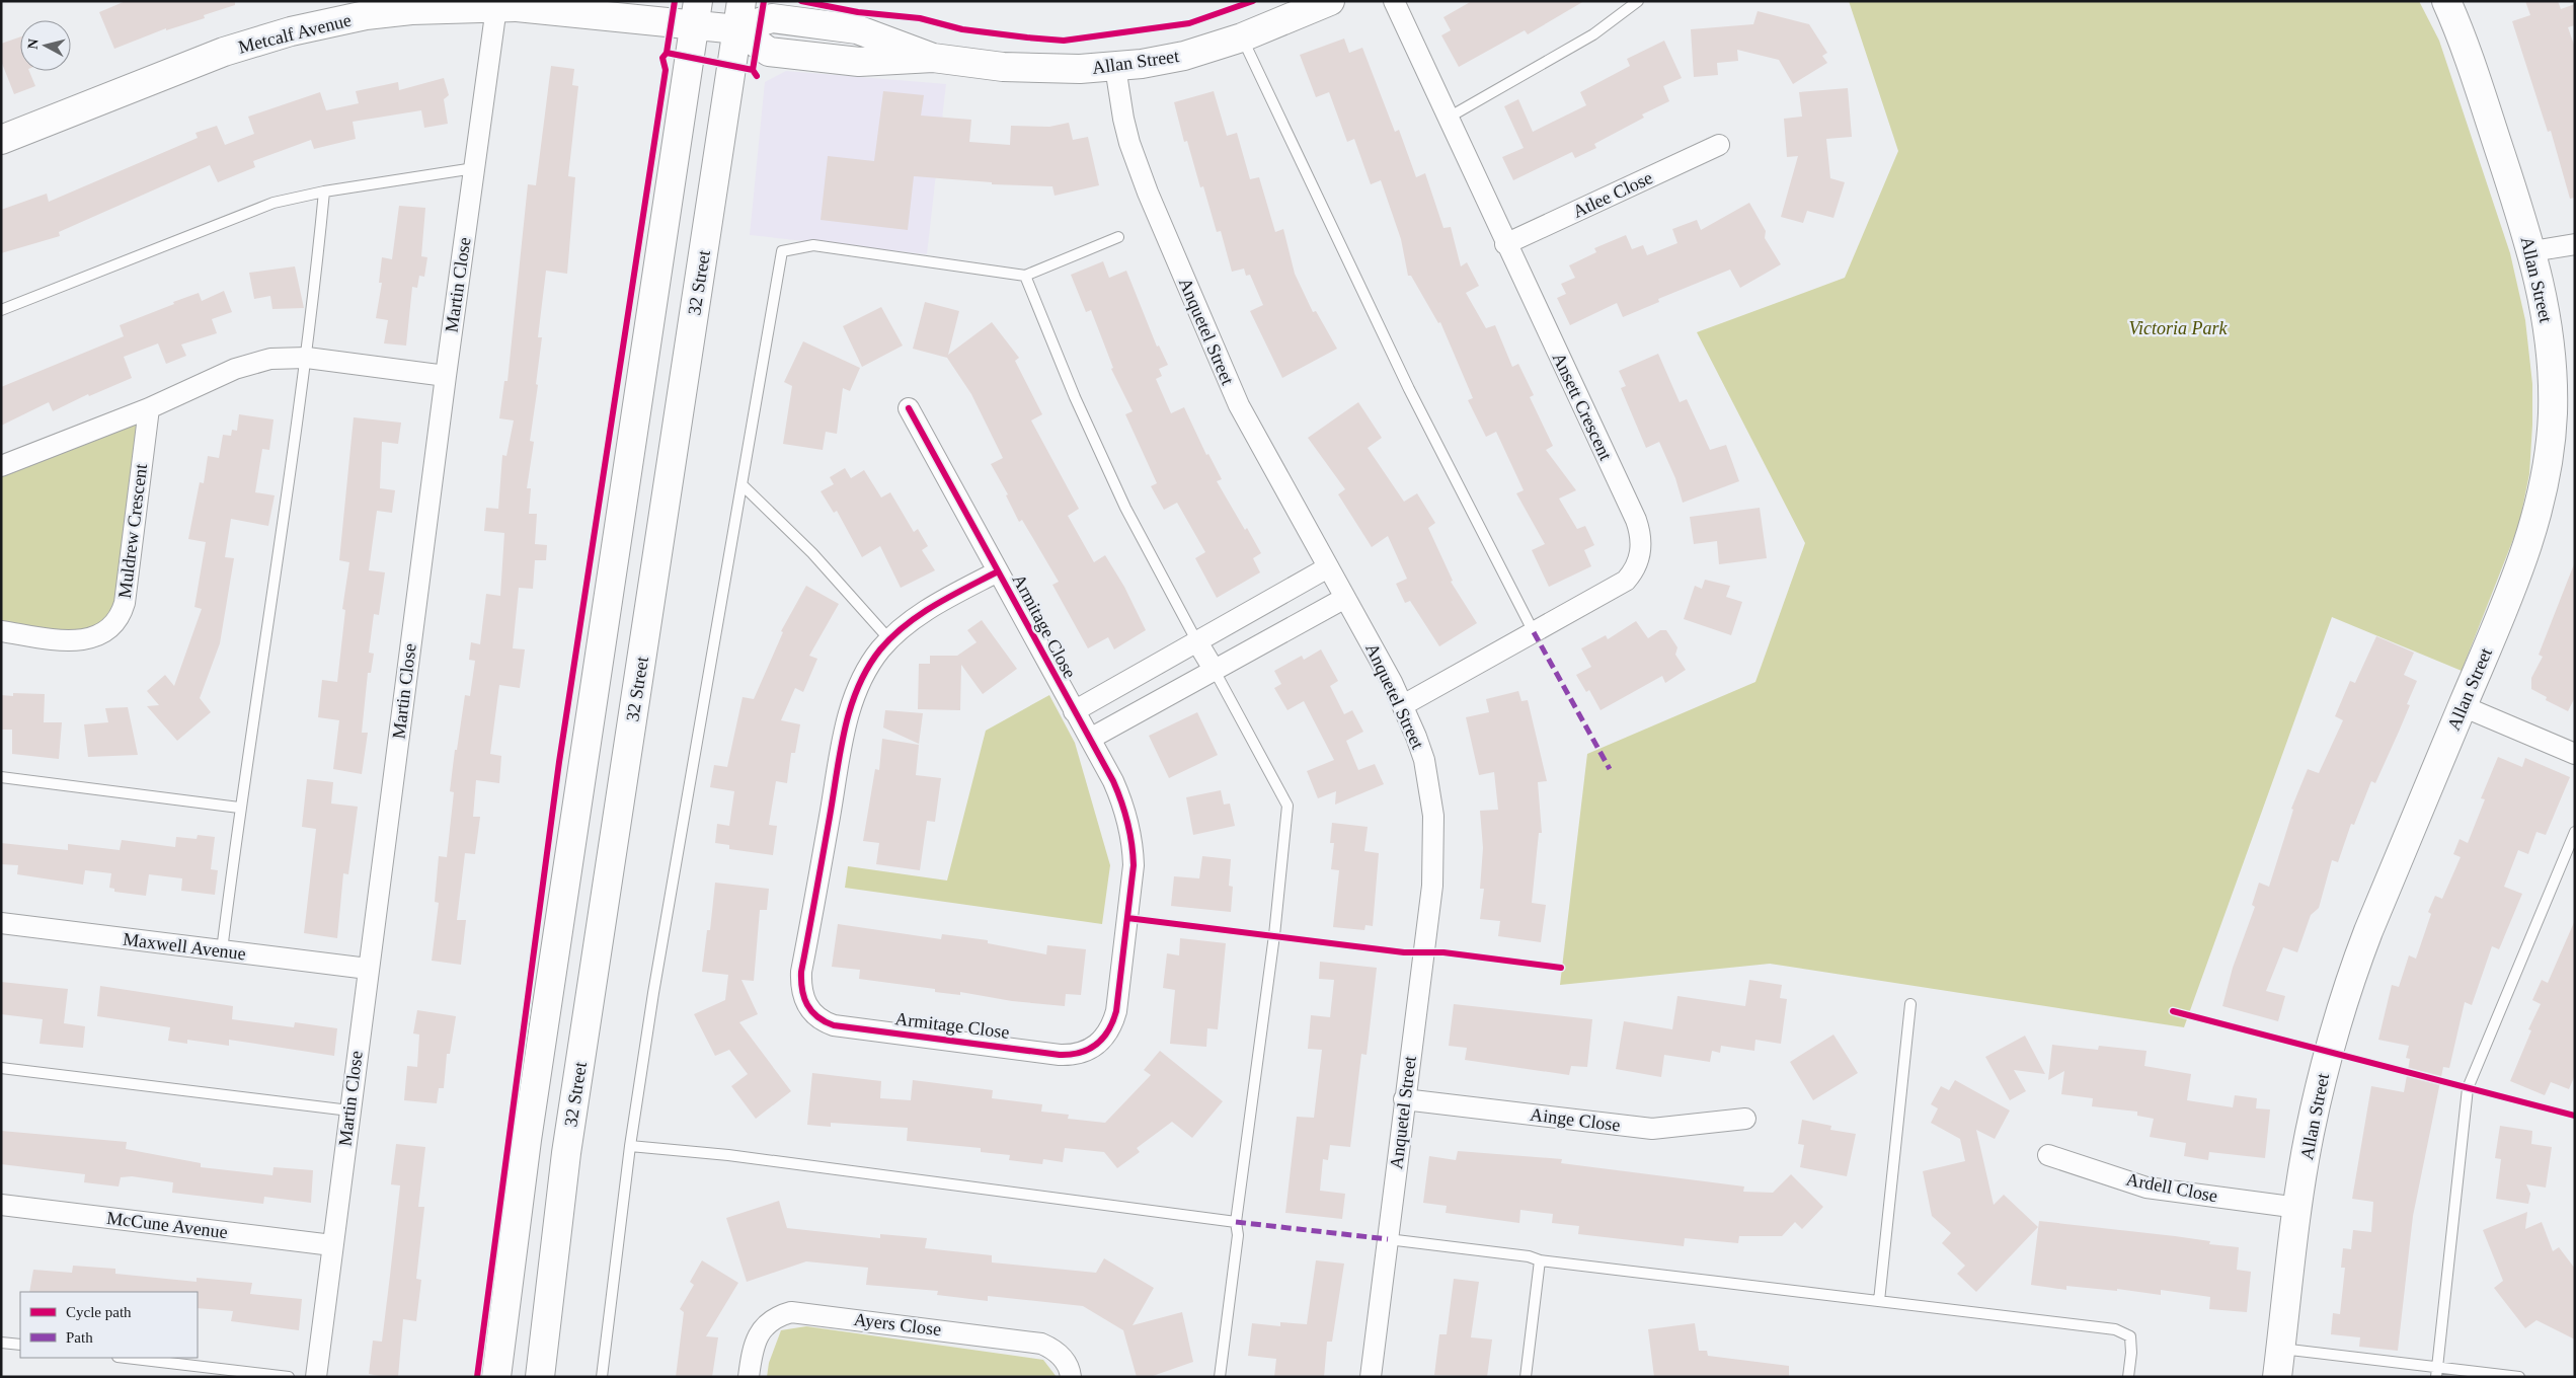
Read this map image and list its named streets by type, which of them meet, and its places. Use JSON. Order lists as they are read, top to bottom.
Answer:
{
  "streets": {
    "street": [
      "Metcalf Avenue",
      "Allan Street",
      "Atlee Close",
      "32 Street",
      "Martin Close",
      "Anquetel Street",
      "Ansett Crescent",
      "Muldrew Crescent",
      "Armitage Close",
      "Maxwell Avenue",
      "Ainge Close",
      "Ardell Close",
      "McCune Avenue",
      "Ayers Close"
    ]
  },
  "crossings": [
    ["Metcalf Avenue", "Allan Street"],
    ["Metcalf Avenue", "32 Street"],
    ["Metcalf Avenue", "Martin Close"],
    ["Allan Street", "32 Street"],
    ["Allan Street", "Anquetel Street"],
    ["Allan Street", "Ardell Close"],
    ["Atlee Close", "Ansett Crescent"],
    ["Martin Close", "Maxwell Avenue"],
    ["Martin Close", "McCune Avenue"],
    ["Anquetel Street", "Ansett Crescent"],
    ["Anquetel Street", "Ainge Close"]
  ],
  "parks": ["Victoria Park"],
  "legend": ["Cycle path", "Path"],
  "north": "left"
}
